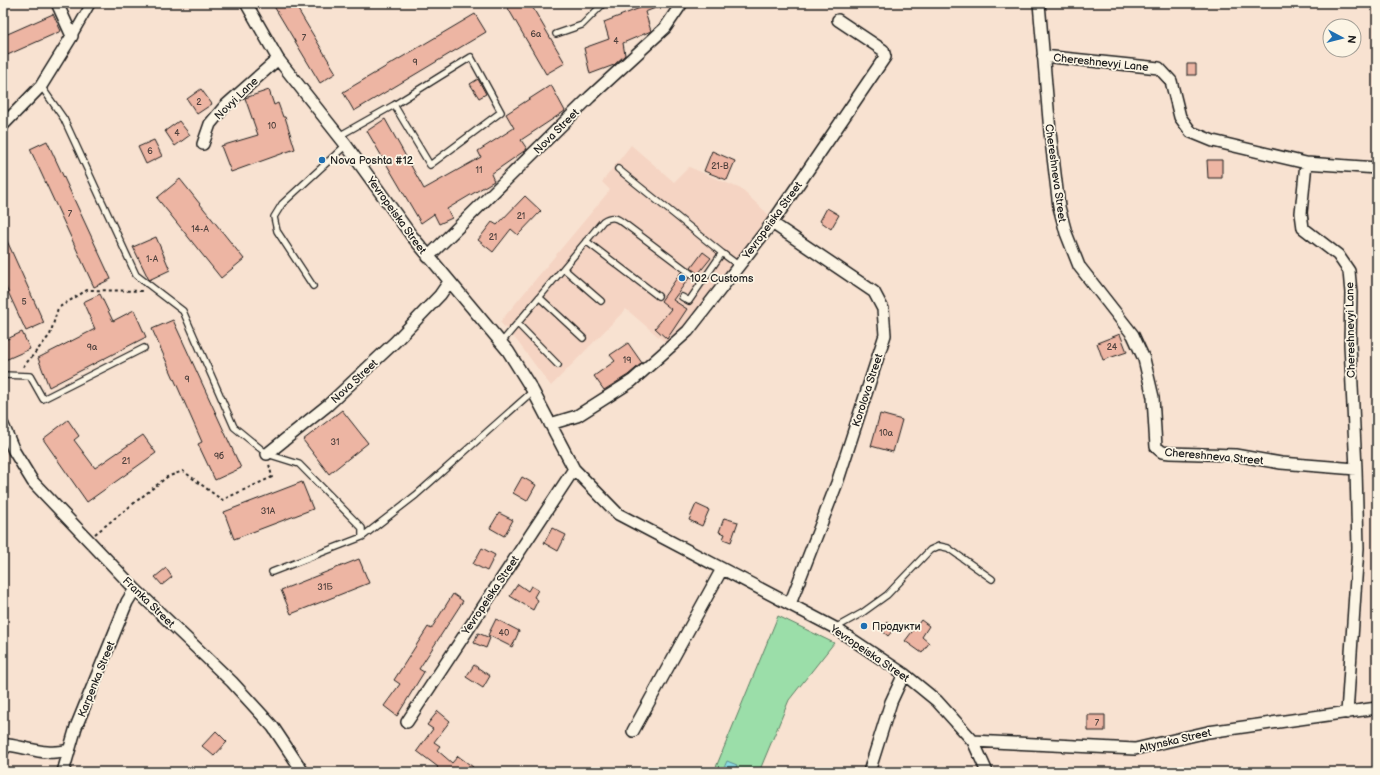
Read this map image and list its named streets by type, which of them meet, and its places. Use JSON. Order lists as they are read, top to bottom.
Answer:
{
  "streets": {
    "street": [
      "Chereshnevyi Lane",
      "Novyi Lane",
      "Nova Street",
      "Chereshneva Street",
      "Yevropeiska Street",
      "Korolova Street",
      "Franka Street",
      "Karpenka Street",
      "Altynska Street"
    ]
  },
  "crossings": [
    ["Chereshnevyi Lane", "Chereshneva Street"],
    ["Novyi Lane", "Yevropeiska Street"],
    ["Nova Street", "Yevropeiska Street"],
    ["Yevropeiska Street", "Korolova Street"],
    ["Yevropeiska Street", "Altynska Street"],
    ["Franka Street", "Karpenka Street"]
  ],
  "places": ["Nova Poshta #12", "102 Customs", "Продукти"],
  "house_numbers": [
    "6а",
    "7",
    "4",
    "9",
    "2",
    "10",
    "4",
    "6",
    "21-В",
    "11",
    "7",
    "21",
    "14-А",
    "21",
    "1-А",
    "5",
    "9а",
    "24",
    "19",
    "9",
    "10а",
    "31",
    "9б",
    "21",
    "31А",
    "31Б",
    "40",
    "7"
  ],
  "north": "right"
}
